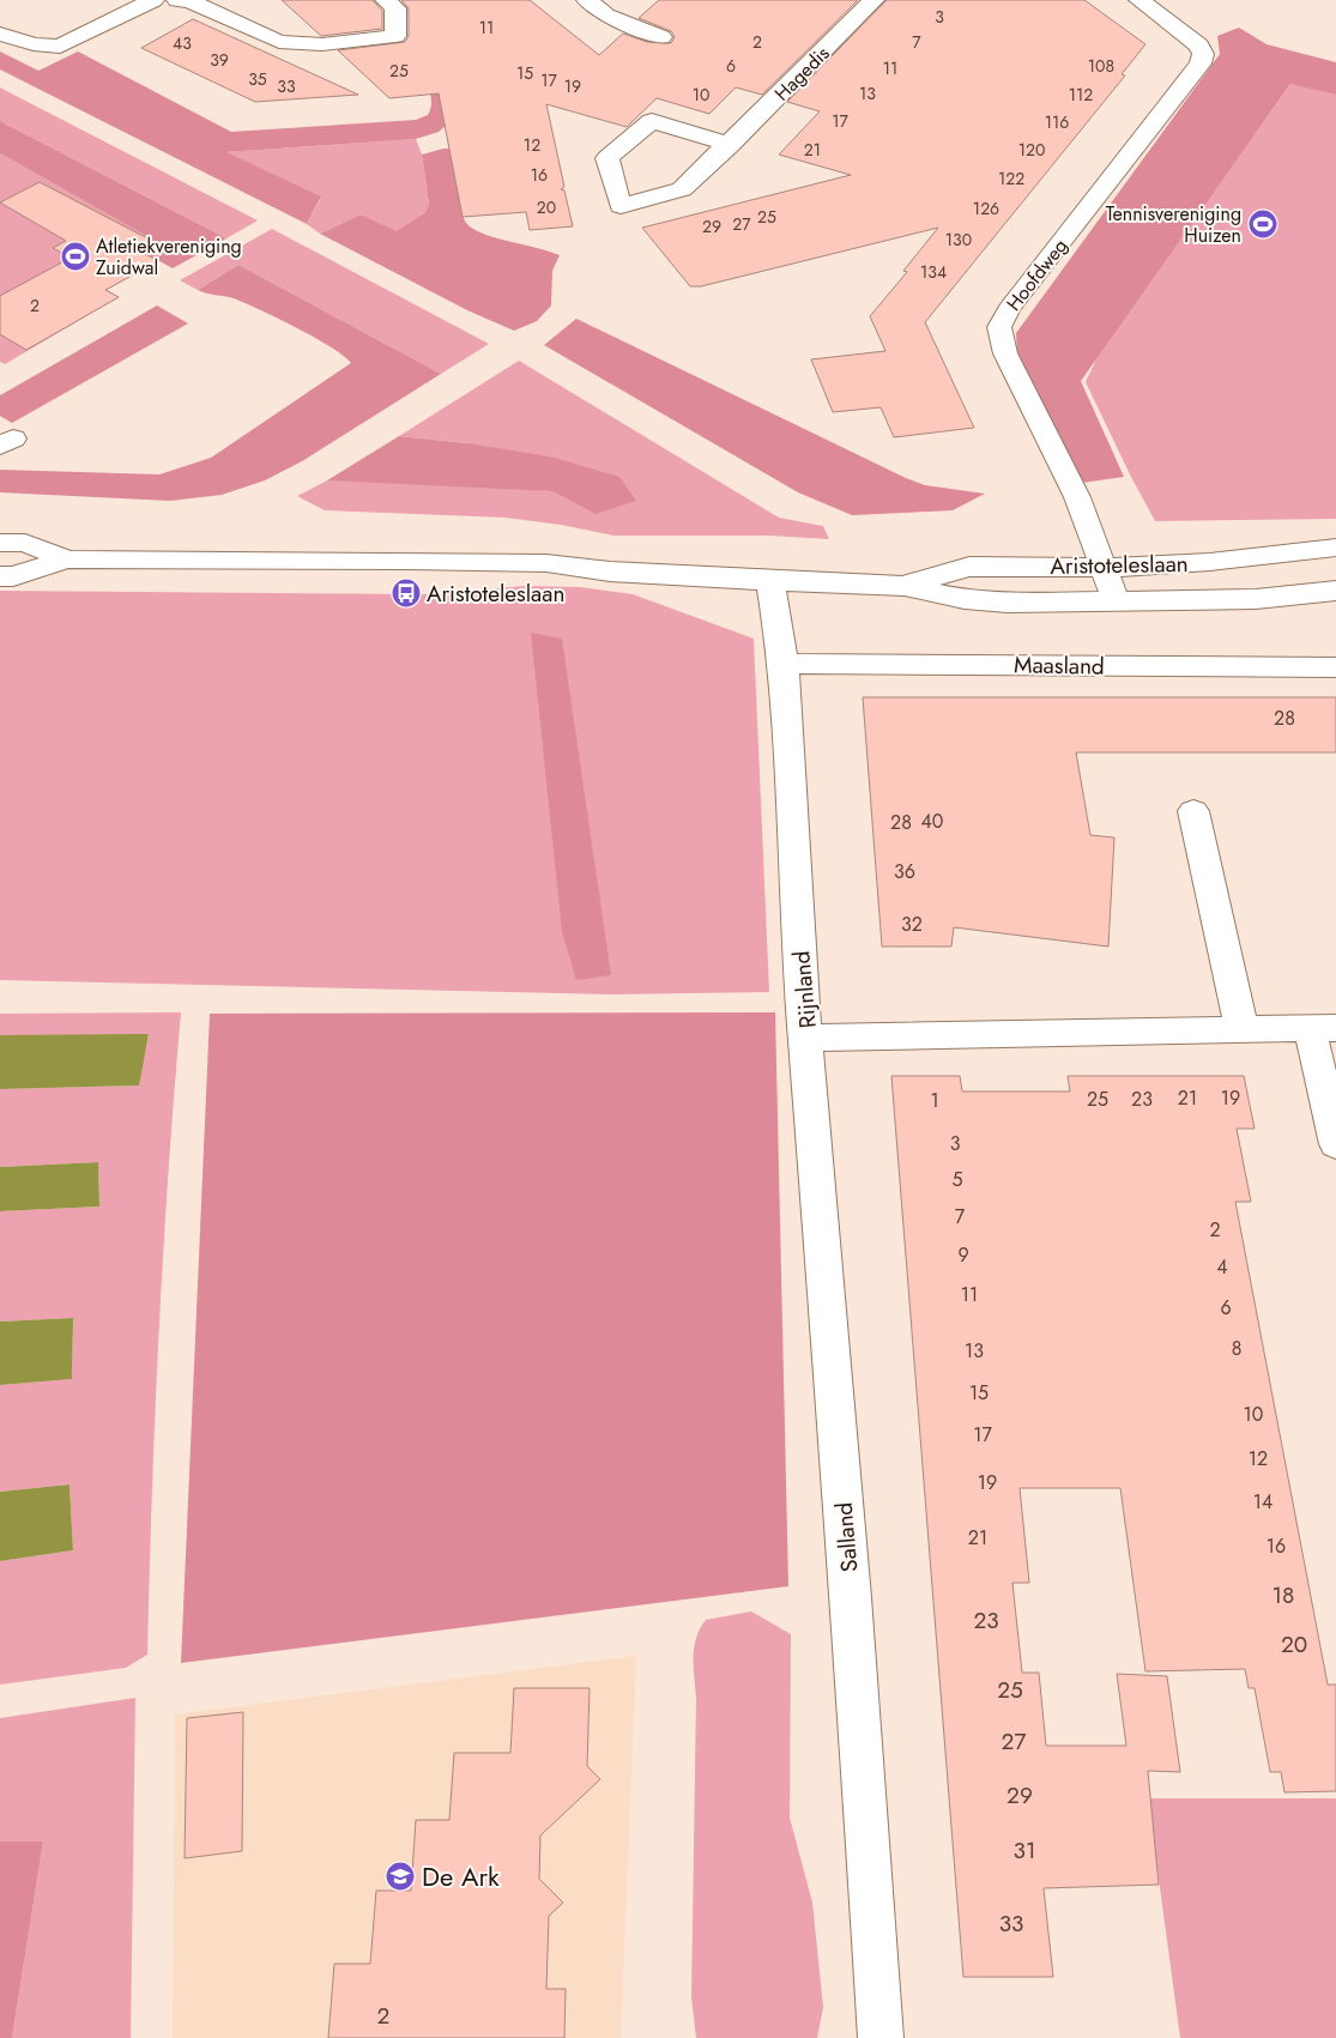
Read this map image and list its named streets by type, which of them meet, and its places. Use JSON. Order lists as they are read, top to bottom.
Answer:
{
  "streets": {
    "street": [
      "Hagedis",
      "Hoofdweg",
      "Aristoteleslaan",
      "Maasland",
      "Rijnland",
      "Salland"
    ]
  },
  "crossings": [
    ["Hoofdweg", "Aristoteleslaan"],
    ["Aristoteleslaan", "Rijnland"],
    ["Maasland", "Rijnland"],
    ["Rijnland", "Salland"]
  ],
  "places": {
    "sports": ["Tennisvereniging Huizen", "Atletiekvereniging Zuidwal"],
    "bus stop": ["Aristoteleslaan"],
    "school or university": ["De Ark"]
  },
  "house_numbers": [
    "3",
    "11",
    "2",
    "7",
    "43",
    "39",
    "6",
    "108",
    "11",
    "25",
    "15",
    "35",
    "17",
    "33",
    "19",
    "13",
    "10",
    "112",
    "17",
    "116",
    "12",
    "21",
    "120",
    "16",
    "122",
    "20",
    "126",
    "25",
    "27",
    "29",
    "130",
    "134",
    "2",
    "28",
    "40",
    "28",
    "36",
    "32",
    "21",
    "19",
    "25",
    "23",
    "1",
    "3",
    "5",
    "7",
    "2",
    "9",
    "4",
    "11",
    "6",
    "8",
    "13",
    "15",
    "10",
    "17",
    "12",
    "19",
    "14",
    "21",
    "16",
    "18",
    "23",
    "20",
    "25",
    "27",
    "29",
    "31",
    "33",
    "2"
  ]
}
